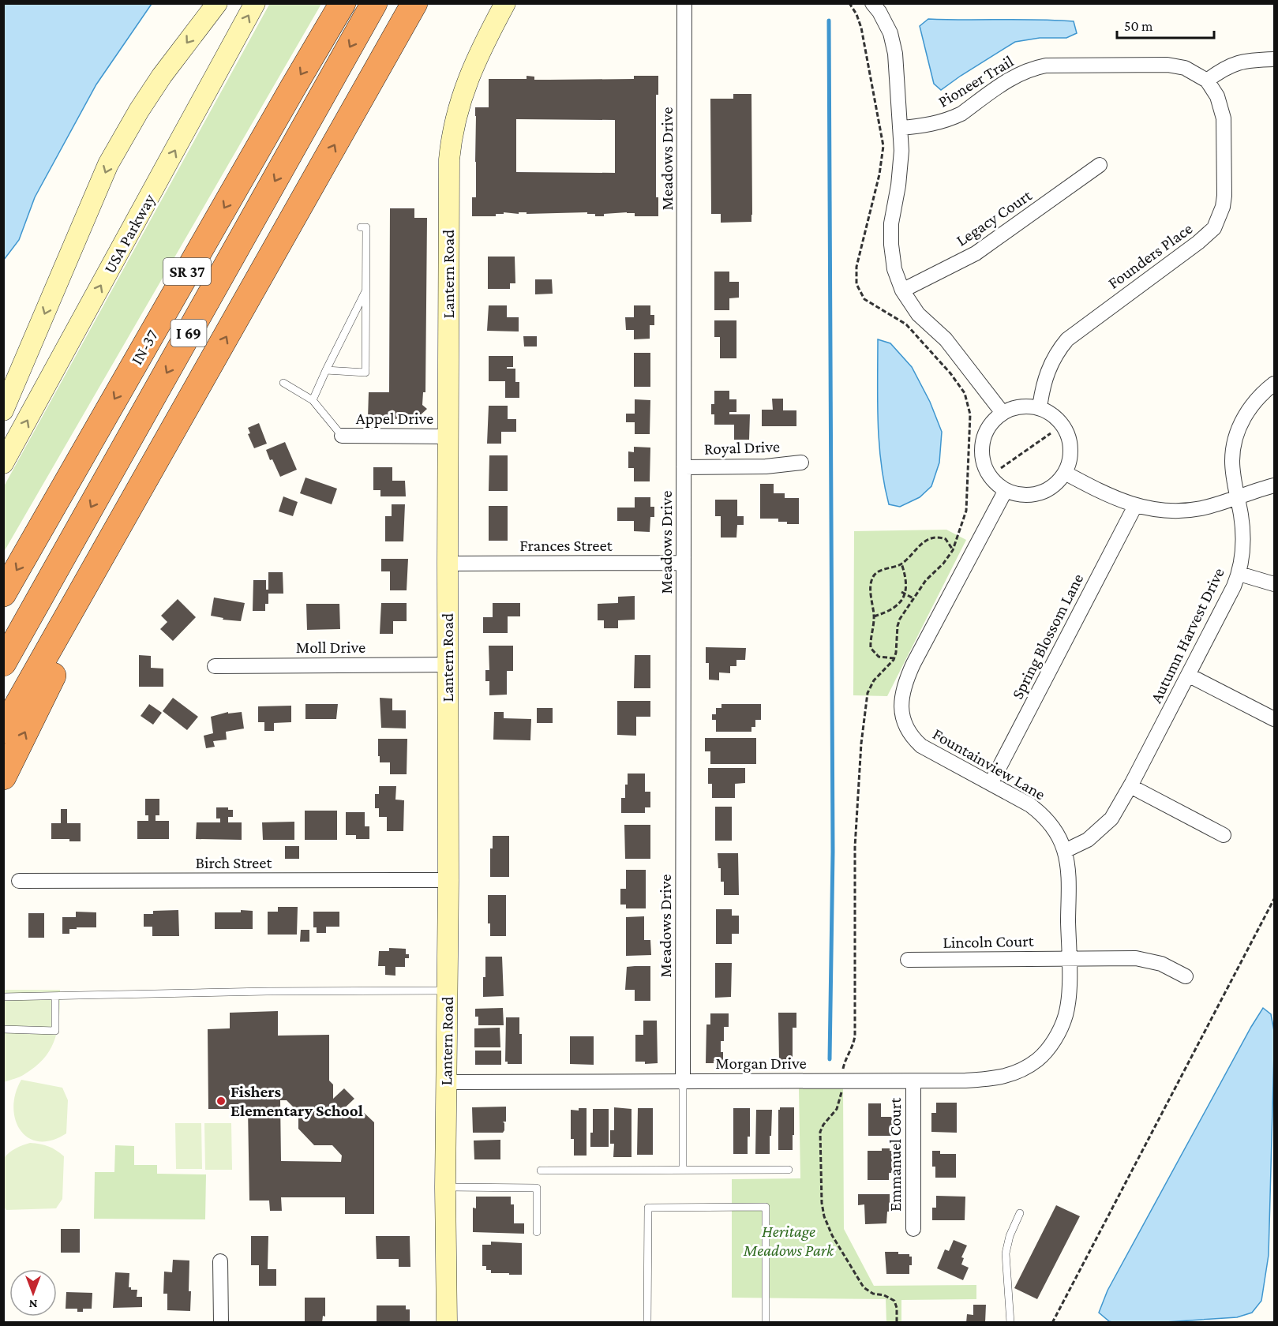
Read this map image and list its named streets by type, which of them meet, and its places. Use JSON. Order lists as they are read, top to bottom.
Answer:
{
  "streets": {
    "highway": ["SR 37", "I 69", "IN-37"],
    "street": [
      "Pioneer Trail",
      "Meadows Drive",
      "Legacy Court",
      "USA Parkway",
      "Founders Place",
      "Lantern Road",
      "Appel Drive",
      "Royal Drive",
      "Frances Street",
      "Autumn Harvest Drive",
      "Spring Blossom Lane",
      "Moll Drive",
      "Fountainview Lane",
      "Birch Street",
      "Lincoln Court",
      "Morgan Drive",
      "Emmanuel Court"
    ]
  },
  "crossings": [
    ["Pioneer Trail", "Founders Place"],
    ["Meadows Drive", "Royal Drive"],
    ["Meadows Drive", "Frances Street"],
    ["Meadows Drive", "Morgan Drive"],
    ["Founders Place", "Fountainview Lane"],
    ["Lantern Road", "Appel Drive"],
    ["Lantern Road", "Frances Street"],
    ["Lantern Road", "Moll Drive"],
    ["Lantern Road", "Birch Street"],
    ["Lantern Road", "Morgan Drive"],
    ["Autumn Harvest Drive", "Fountainview Lane"],
    ["Spring Blossom Lane", "Fountainview Lane"],
    ["Fountainview Lane", "Lincoln Court"],
    ["Fountainview Lane", "Morgan Drive"],
    ["Morgan Drive", "Emmanuel Court"]
  ],
  "parks": ["Heritage Meadows Park"],
  "places": ["Fishers Elementary School"],
  "scale_bar": "50 m",
  "north": "bottom"
}
